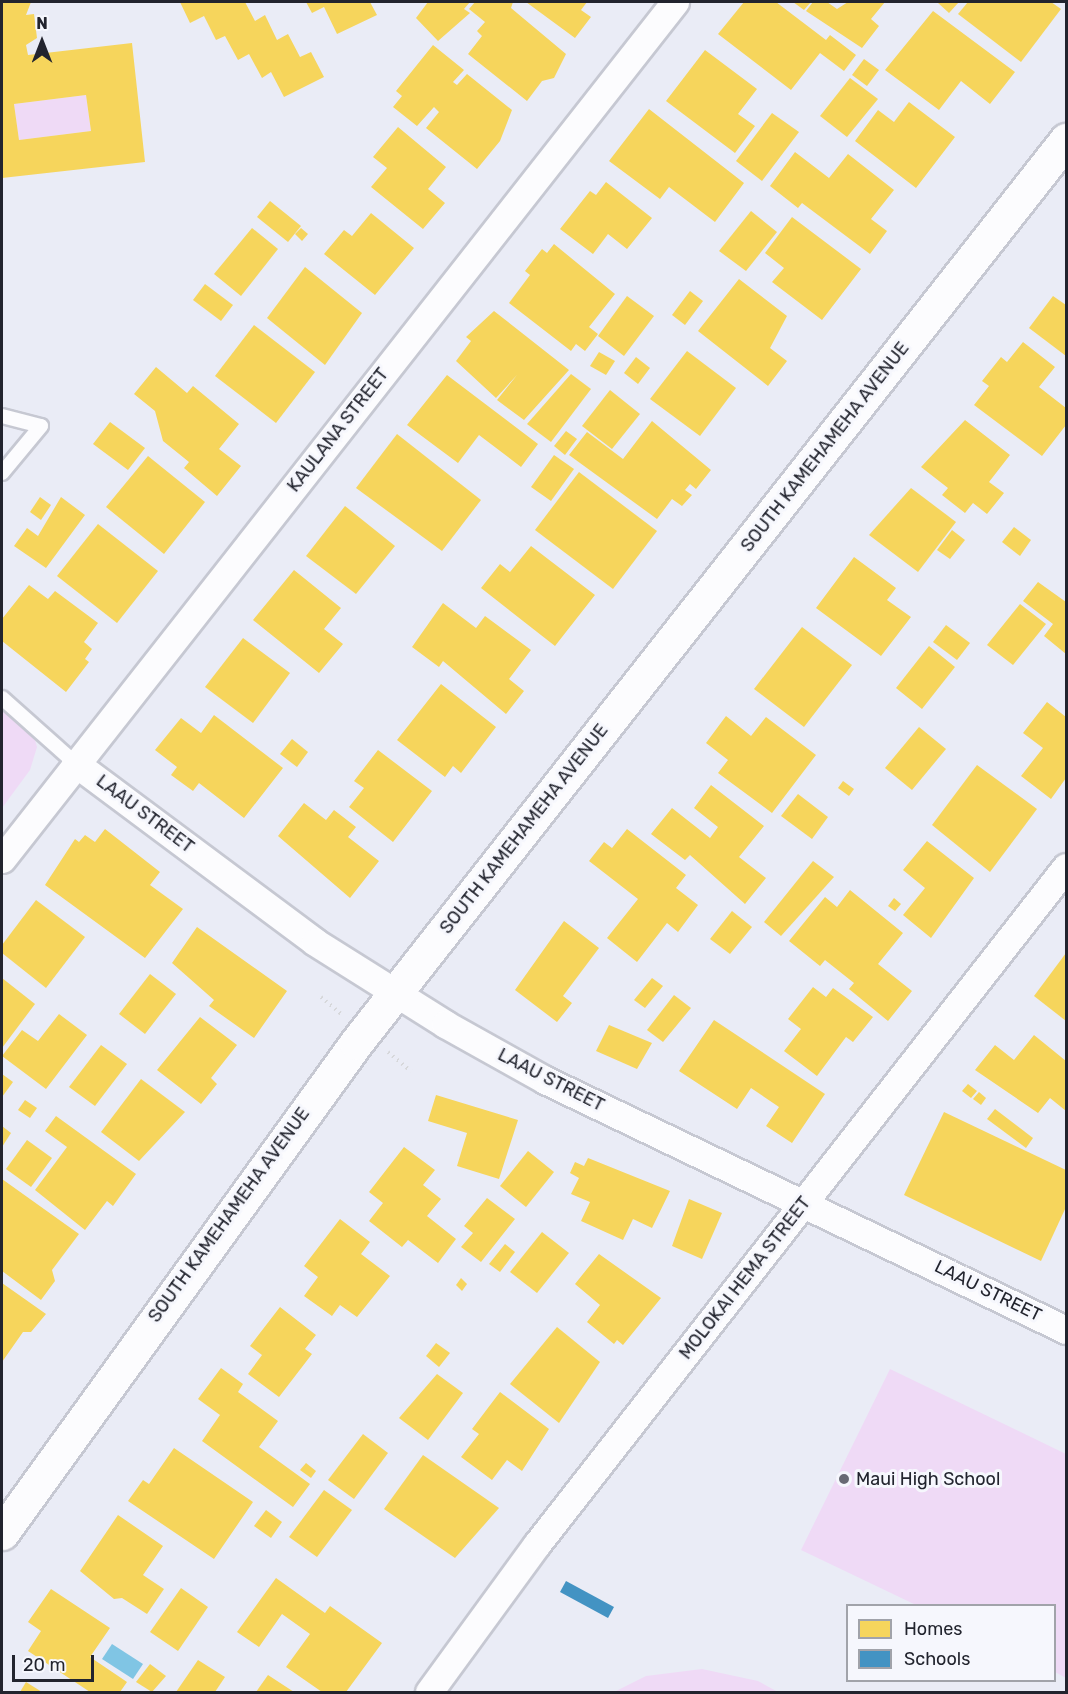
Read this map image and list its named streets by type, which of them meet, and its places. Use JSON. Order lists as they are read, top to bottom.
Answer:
{
  "streets": {
    "street": [
      "KAULANA STREET",
      "SOUTH KAMEHAMEHA AVENUE",
      "LAAU STREET",
      "MOLOKAI HEMA STREET"
    ]
  },
  "crossings": [
    ["KAULANA STREET", "LAAU STREET"],
    ["SOUTH KAMEHAMEHA AVENUE", "LAAU STREET"],
    ["LAAU STREET", "MOLOKAI HEMA STREET"]
  ],
  "places": ["Maui High School"],
  "legend": ["Homes", "Schools"],
  "scale_bar": "20 m",
  "north": "top"
}
